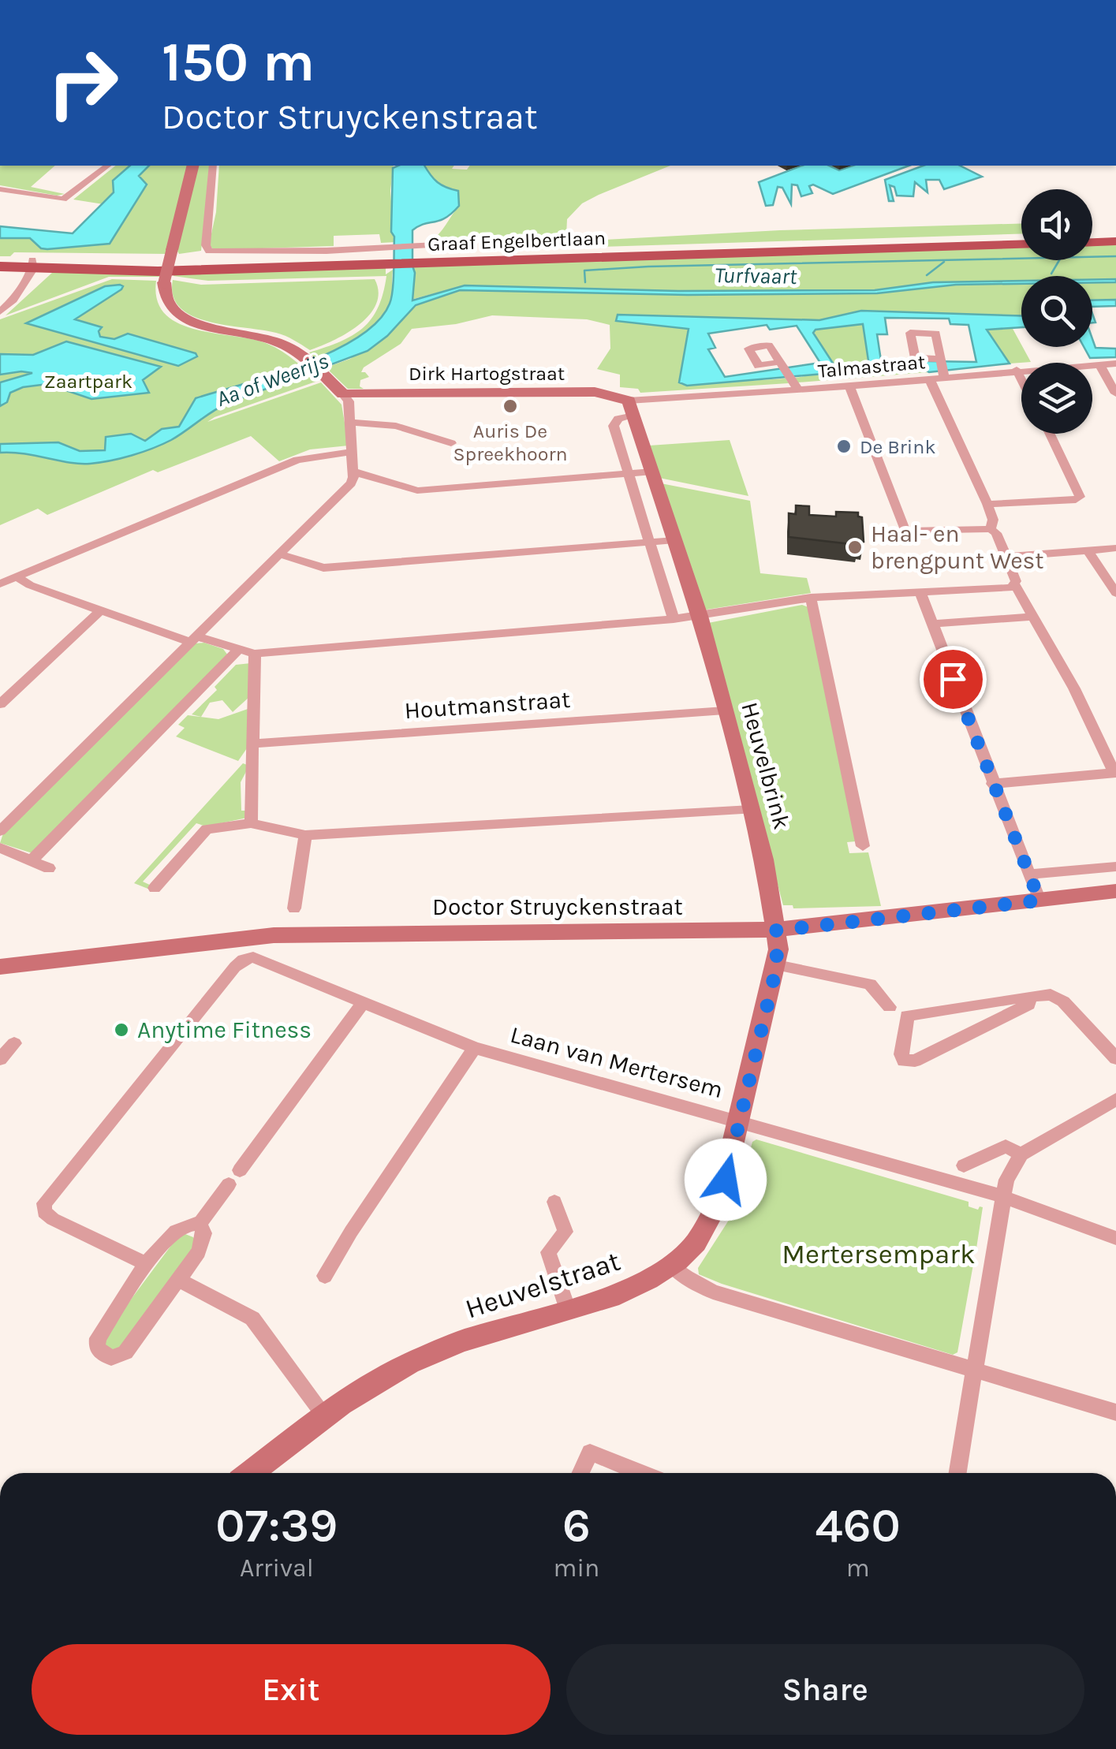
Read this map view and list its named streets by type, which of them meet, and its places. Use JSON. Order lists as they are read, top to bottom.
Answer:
{
  "streets": {
    "main road": ["Graaf Engelbertlaan"],
    "street": [
      "Talmastraat",
      "Dirk Hartogstraat",
      "Houtmanstraat",
      "Heuvelbrink",
      "Doctor Struyckenstraat",
      "Laan van Mertersem",
      "Heuvelstraat"
    ]
  },
  "crossings": [
    ["Talmastraat", "Dirk Hartogstraat"],
    ["Talmastraat", "Heuvelbrink"],
    ["Dirk Hartogstraat", "Heuvelbrink"],
    ["Houtmanstraat", "Heuvelbrink"],
    ["Heuvelbrink", "Doctor Struyckenstraat"],
    ["Heuvelbrink", "Laan van Mertersem"],
    ["Heuvelbrink", "Heuvelstraat"],
    ["Laan van Mertersem", "Heuvelstraat"]
  ],
  "water": ["Turfvaart", "Aa of Weerijs"],
  "parks": ["Zaartpark", "Mertersempark"],
  "places": [
    "Auris De Spreekhoorn",
    "De Brink",
    "Haal- en brengpunt West",
    "Anytime Fitness"
  ],
  "page": {
    "turn": ["150 m", "Doctor Struyckenstraat"],
    "eta": [
      "07:39",
      "Arrival",
      "6",
      "min",
      "460",
      "m"
    ],
    "buttons": ["Exit", "Share"]
  }
}
